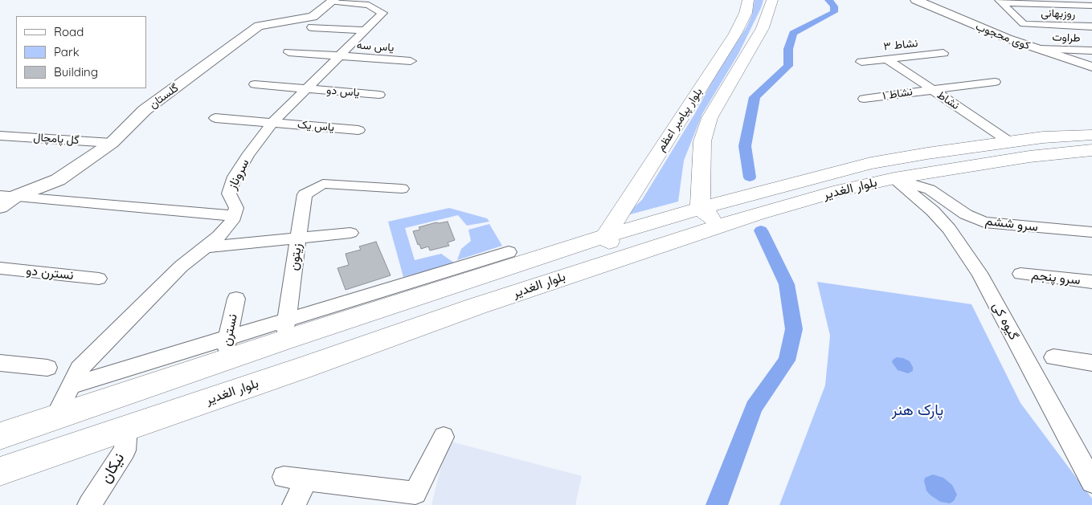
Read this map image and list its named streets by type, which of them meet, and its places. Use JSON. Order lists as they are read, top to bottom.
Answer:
{
  "streets": {
    "main road": ["بلوار پیامبر اعظم", "بلوار الغدیر"],
    "street": [
      "روزبهانی",
      "کوی محجوب",
      "طراوت",
      "نشاط ۳",
      "یاس سه",
      "یاس دو",
      "نشاط ۱",
      "گلستان",
      "نشاط",
      "یاس یک",
      "گل پامچال",
      "سروناز",
      "سرو ششم",
      "زیتون",
      "نسترن دو",
      "سرو پنجم",
      "گیوه کی",
      "نسترن",
      "نیکان"
    ]
  },
  "crossings": [
    ["کوی محجوب", "طراوت"],
    ["نشاط ۳", "نشاط"],
    ["یاس سه", "سروناز"],
    ["یاس دو", "سروناز"],
    ["نشاط ۱", "نشاط"],
    ["گلستان", "گل پامچال"],
    ["گلستان", "سروناز"],
    ["نشاط", "بلوار الغدیر"],
    ["بلوار پیامبر اعظم", "بلوار الغدیر"],
    ["یاس یک", "سروناز"],
    ["بلوار الغدیر", "سرو ششم"],
    ["بلوار الغدیر", "زیتون"],
    ["بلوار الغدیر", "گیوه کی"],
    ["بلوار الغدیر", "نسترن"],
    ["بلوار الغدیر", "نیکان"],
    ["سرو ششم", "گیوه کی"]
  ],
  "parks": ["پارک هنر"],
  "legend": ["Road", "Park", "Building"]
}
